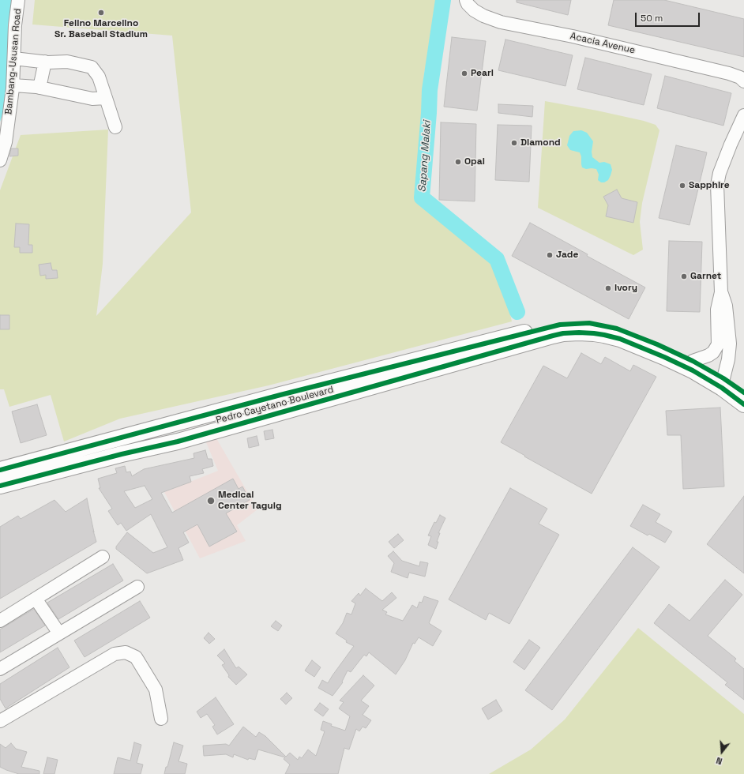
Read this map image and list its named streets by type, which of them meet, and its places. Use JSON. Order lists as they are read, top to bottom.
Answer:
{
  "streets": {
    "main road": ["Pedro Cayetano Boulevard"],
    "street": ["Acacia Avenue", "Bambang-Ususan Road"]
  },
  "water": ["Sapang Malaki"],
  "places": [
    "Felino Marcelino Sr. Baseball Stadium",
    "Pearl",
    "Diamond",
    "Opal",
    "Sapphire",
    "Jade",
    "Garnet",
    "Ivory",
    "Medical Center Taguig"
  ],
  "scale_bar": "50 m",
  "north": "bottom"
}
